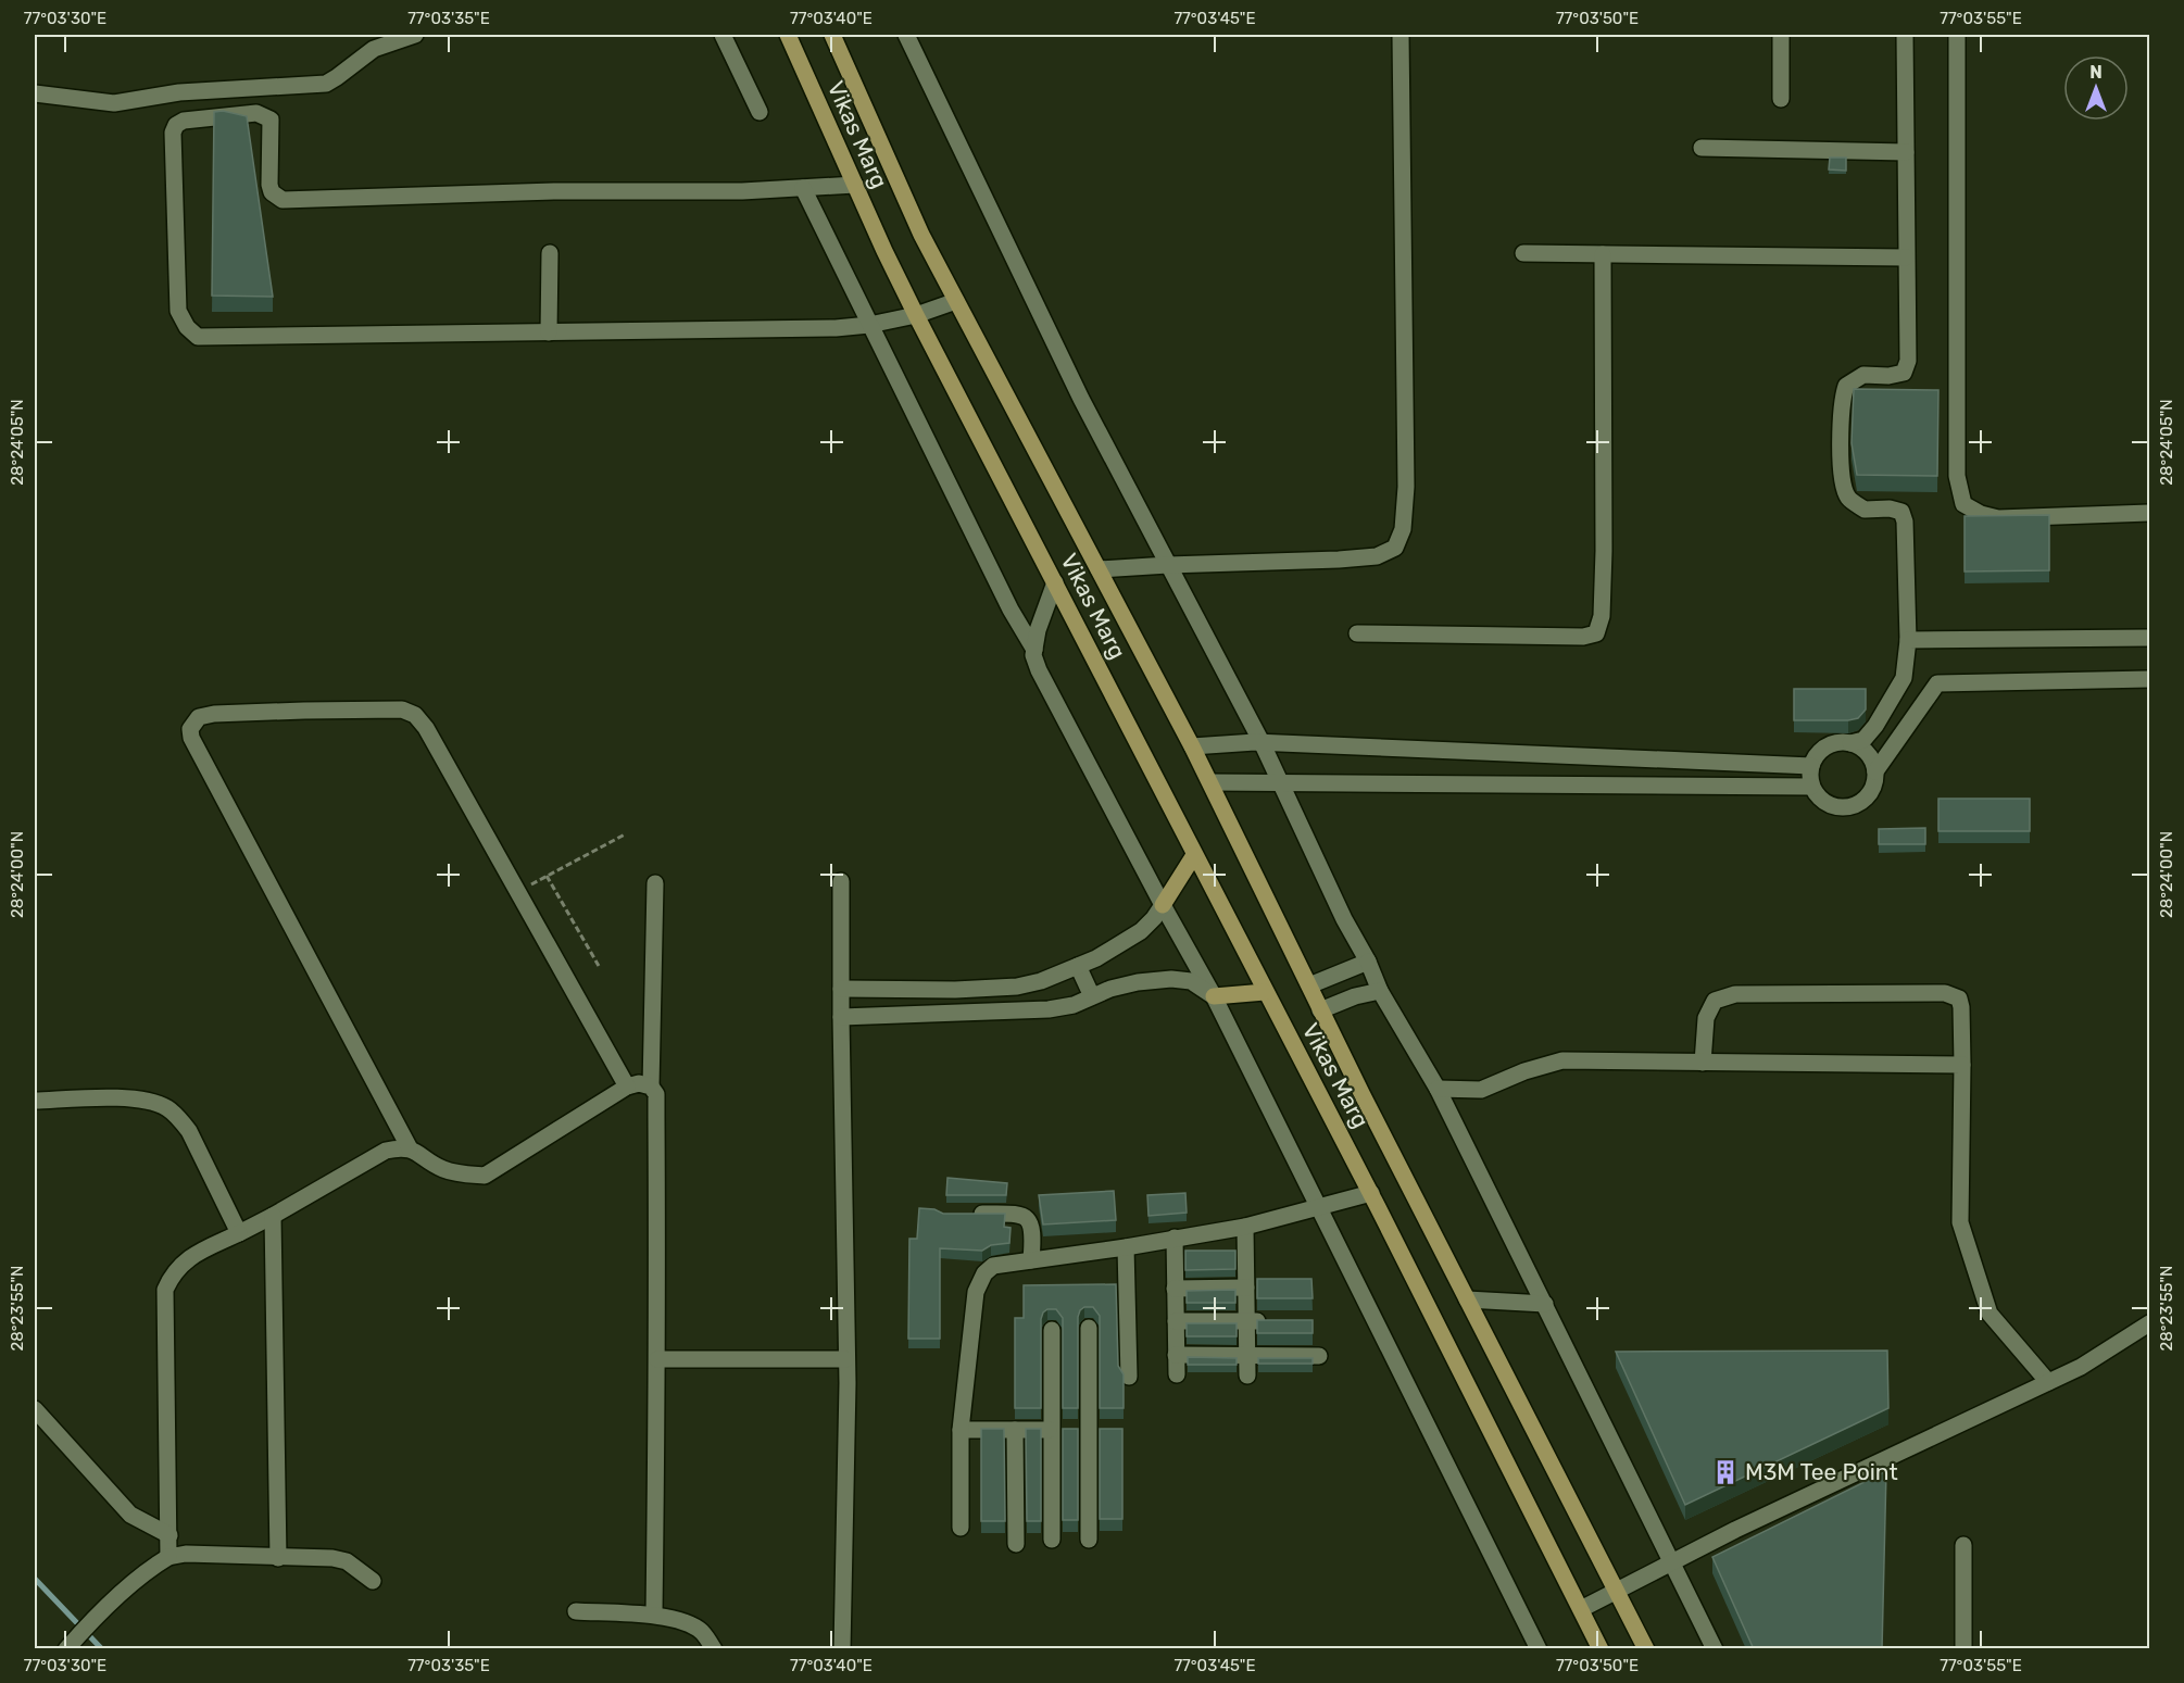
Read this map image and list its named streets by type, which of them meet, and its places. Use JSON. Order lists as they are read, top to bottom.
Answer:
{
  "streets": {
    "main road": ["Vikas Marg"]
  },
  "places": {
    "building": ["M3M Tee Point"]
  },
  "north": "top",
  "coordinates": [
    "77°03'30\"E",
    "77°03'35\"E",
    "77°03'40\"E",
    "77°03'45\"E",
    "77°03'50\"E",
    "77°03'55\"E",
    "28°24'05\"N",
    "28°24'00\"N",
    "28°23'55\"N"
  ]
}
